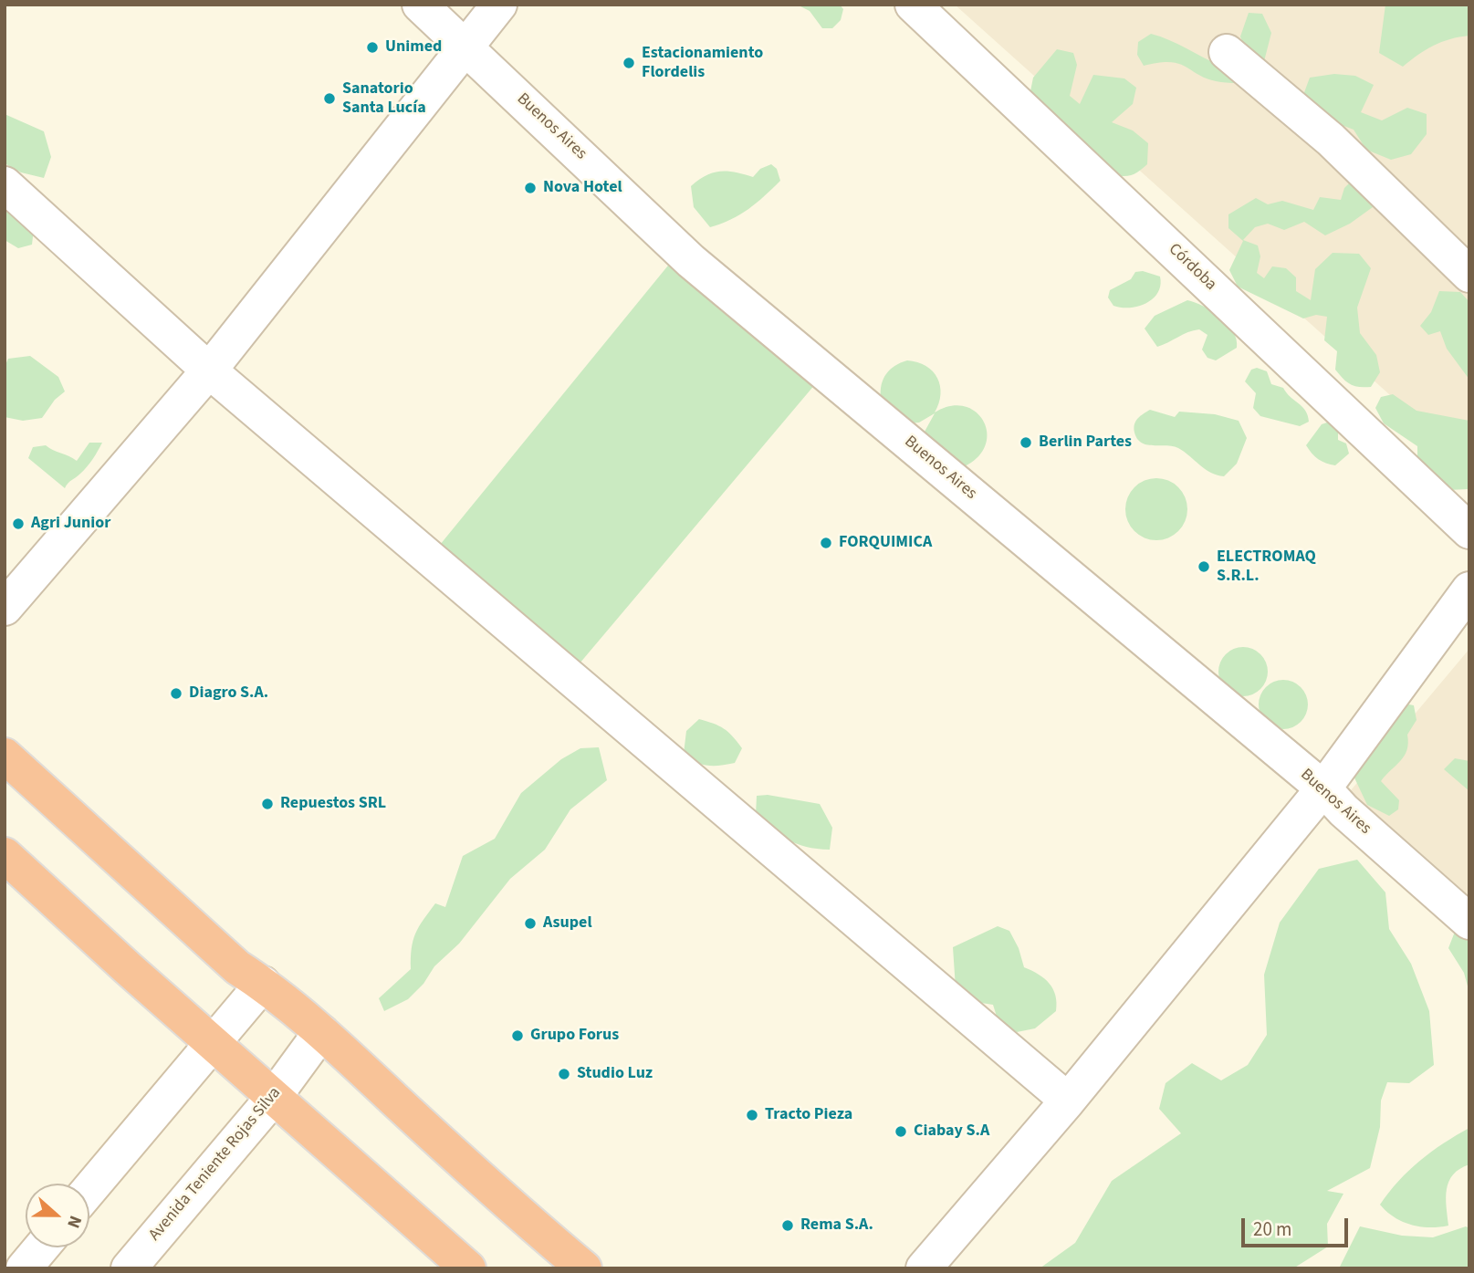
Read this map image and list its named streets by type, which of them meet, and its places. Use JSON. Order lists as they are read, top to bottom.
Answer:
{
  "streets": {
    "street": ["Buenos Aires", "Córdoba", "Avenida Teniente Rojas Silva"]
  },
  "places": [
    "Unimed",
    "Estacionamiento Flordelis",
    "Sanatorio Santa Lucía",
    "Nova Hotel",
    "Berlin Partes",
    "Agri Junior",
    "FORQUIMICA",
    "ELECTROMAQ S.R.L.",
    "Diagro S.A.",
    "Repuestos SRL",
    "Asupel",
    "Grupo Forus",
    "Studio Luz",
    "Tracto Pieza",
    "Ciabay S.A",
    "Rema S.A."
  ],
  "scale_bar": "20 m",
  "north": "right"
}
